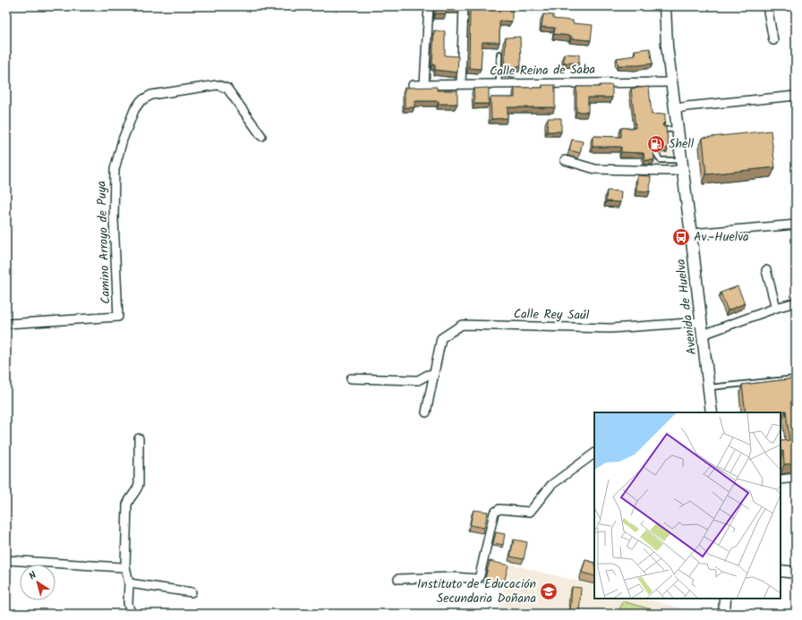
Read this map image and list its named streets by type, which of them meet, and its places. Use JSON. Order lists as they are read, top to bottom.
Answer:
{
  "streets": {
    "street": [
      "Calle Reina de Saba",
      "Camino Arroyo de Puya",
      "Avenida de Huelva",
      "Calle Rey Saúl"
    ]
  },
  "crossings": [
    ["Calle Reina de Saba", "Avenida de Huelva"],
    ["Avenida de Huelva", "Calle Rey Saúl"]
  ],
  "places": {
    "fuel station": ["Shell"],
    "bus stop": ["Av. Huelva"],
    "school or university": ["Instituto de Educación Secundaria Doñana"]
  },
  "north": "top left"
}
